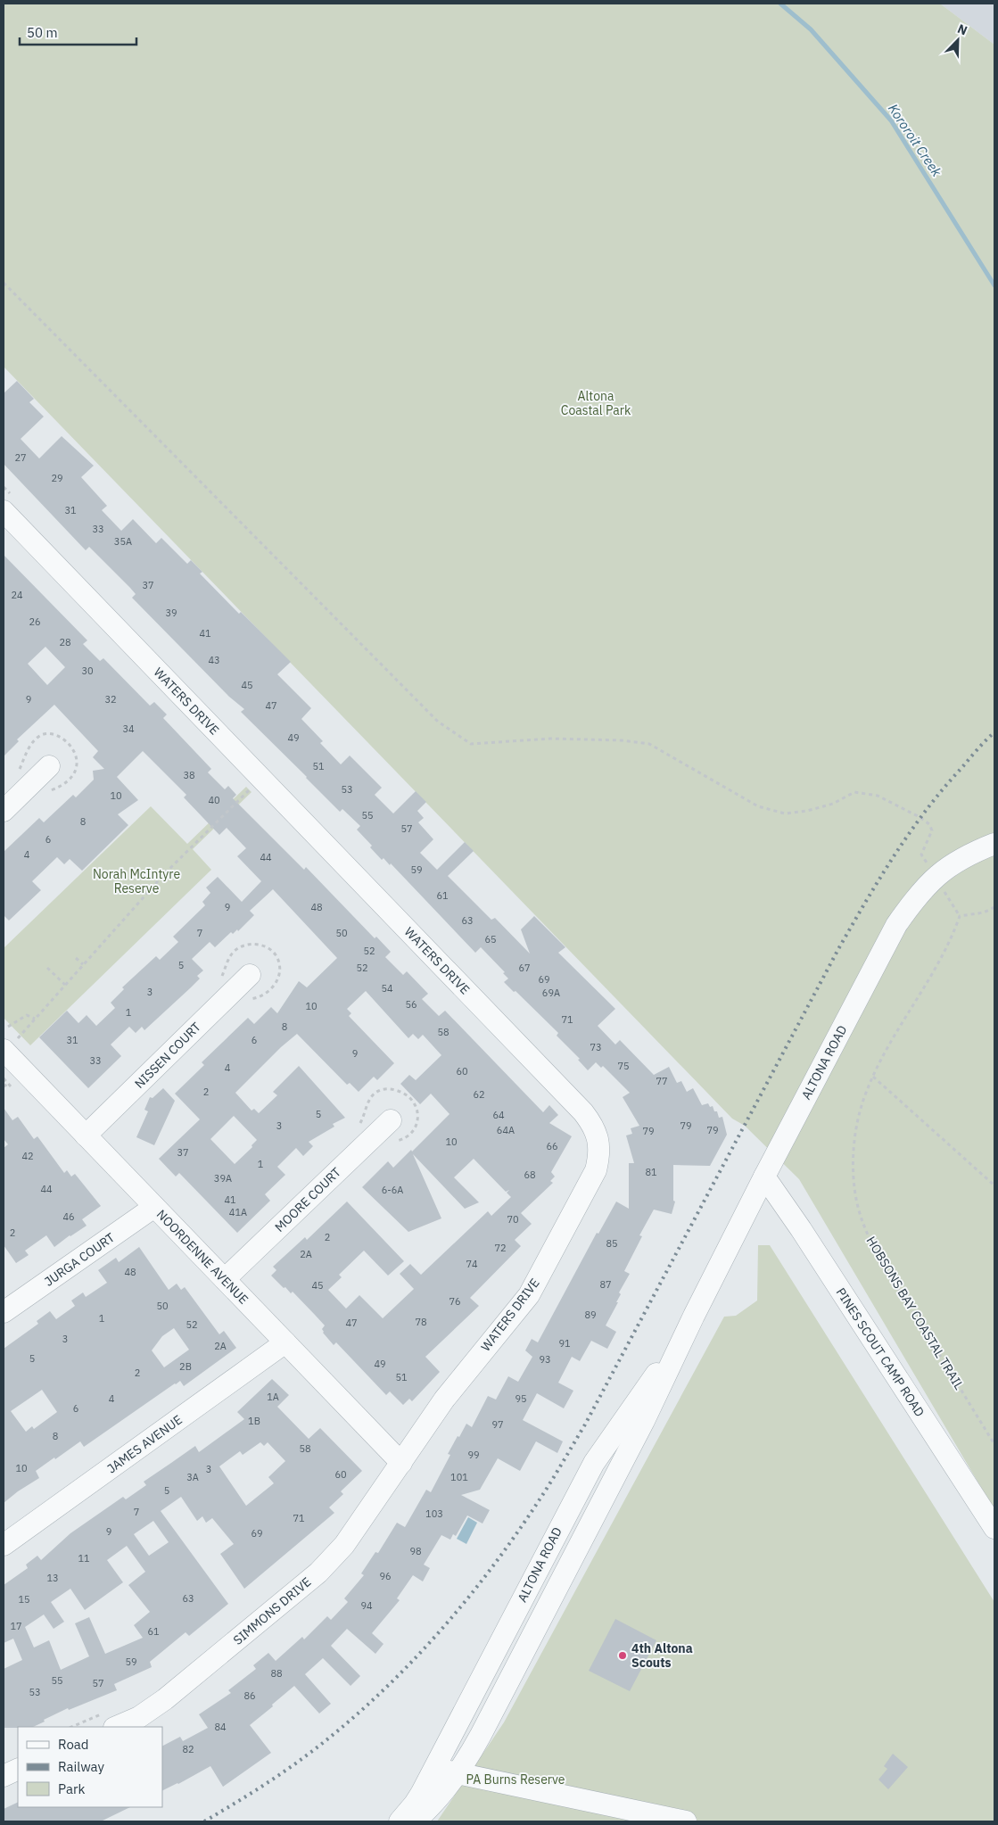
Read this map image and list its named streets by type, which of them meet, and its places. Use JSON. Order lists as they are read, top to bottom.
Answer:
{
  "streets": {
    "street": [
      "WATERS DRIVE",
      "NISSEN COURT",
      "ALTONA ROAD",
      "MOORE COURT",
      "NOORDENNE AVENUE",
      "JURGA COURT",
      "PINES SCOUT CAMP ROAD",
      "JAMES AVENUE",
      "SIMMONS DRIVE"
    ],
    "path": ["HOBSONS BAY COASTAL TRAIL"]
  },
  "crossings": [
    ["WATERS DRIVE", "NOORDENNE AVENUE"],
    ["WATERS DRIVE", "SIMMONS DRIVE"],
    ["NISSEN COURT", "NOORDENNE AVENUE"],
    ["ALTONA ROAD", "PINES SCOUT CAMP ROAD"],
    ["MOORE COURT", "NOORDENNE AVENUE"],
    ["NOORDENNE AVENUE", "JURGA COURT"],
    ["NOORDENNE AVENUE", "JAMES AVENUE"],
    ["NOORDENNE AVENUE", "SIMMONS DRIVE"]
  ],
  "water": ["Kororoit Creek"],
  "parks": ["Altona Coastal Park", "Norah McIntyre Reserve", "PA Burns Reserve"],
  "places": ["4th Altona Scouts"],
  "house_numbers": [
    "27",
    "29",
    "31",
    "33",
    "35A",
    "37",
    "24",
    "39",
    "26",
    "41",
    "28",
    "43",
    "30",
    "45",
    "9",
    "32",
    "47",
    "34",
    "49",
    "51",
    "38",
    "53",
    "10",
    "40",
    "55",
    "8",
    "57",
    "6",
    "4",
    "44",
    "59",
    "61",
    "9",
    "48",
    "63",
    "7",
    "50",
    "65",
    "52",
    "5",
    "52",
    "67",
    "69",
    "54",
    "3",
    "69A",
    "56",
    "10",
    "1",
    "71",
    "8",
    "58",
    "31",
    "6",
    "73",
    "9",
    "33",
    "75",
    "4",
    "60",
    "77",
    "2",
    "62",
    "5",
    "64",
    "3",
    "79",
    "64A",
    "79",
    "79",
    "10",
    "66",
    "37",
    "42",
    "1",
    "81",
    "68",
    "39A",
    "44",
    "6-6A",
    "41",
    "41A",
    "46",
    "70",
    "2",
    "2",
    "85",
    "72",
    "2A",
    "74",
    "48",
    "87",
    "45",
    "76",
    "50",
    "89",
    "1",
    "78",
    "47",
    "52",
    "3",
    "91",
    "2A",
    "5",
    "93",
    "49",
    "2B",
    "2",
    "51",
    "1A",
    "4",
    "95",
    "6",
    "1B",
    "97",
    "8",
    "58",
    "99",
    "10",
    "3",
    "60",
    "3A",
    "101",
    "5",
    "7",
    "103",
    "71",
    "9",
    "69",
    "98",
    "11",
    "96",
    "13",
    "63",
    "15",
    "94",
    "17",
    "61",
    "59",
    "88",
    "55",
    "57",
    "53",
    "86",
    "84",
    "82"
  ],
  "legend": ["Road", "Railway", "Park"],
  "scale_bar": "50 m",
  "north": "top right"
}
